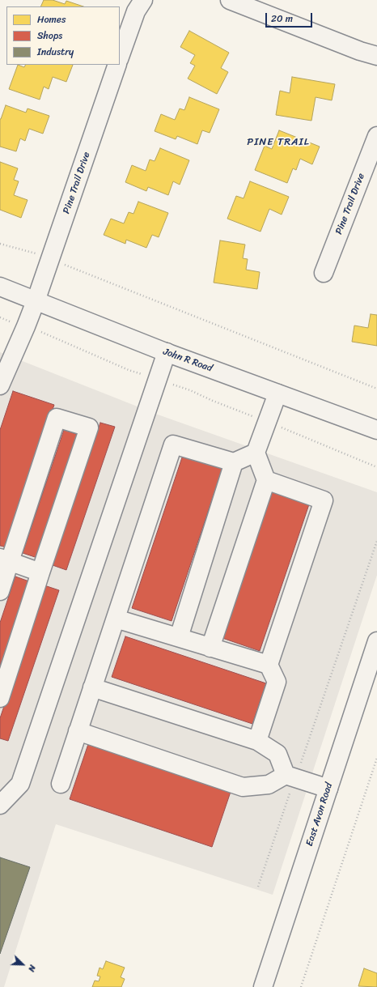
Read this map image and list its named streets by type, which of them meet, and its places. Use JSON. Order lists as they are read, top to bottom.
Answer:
{
  "streets": {
    "main road": ["Pine Trail Drive", "John R Road", "East Avon Road"]
  },
  "crossings": [
    ["Pine Trail Drive", "John R Road"]
  ],
  "districts": ["PINE TRAIL"],
  "legend": ["Homes", "Shops", "Industry"],
  "scale_bar": "20 m",
  "north": "bottom right"
}
